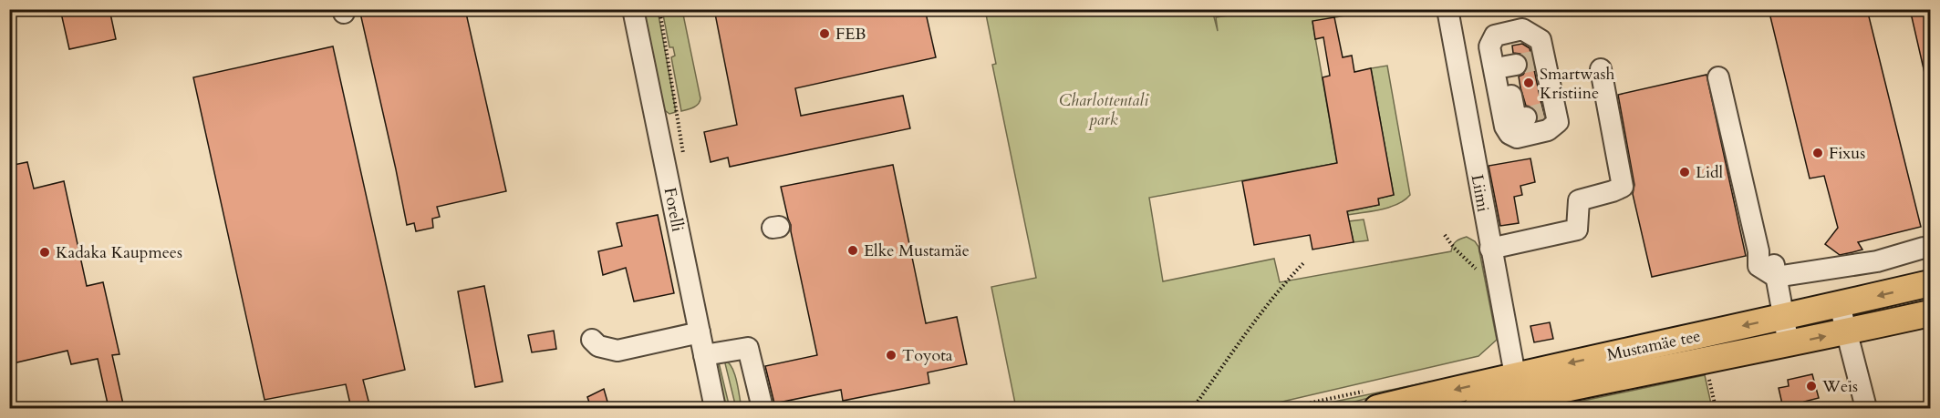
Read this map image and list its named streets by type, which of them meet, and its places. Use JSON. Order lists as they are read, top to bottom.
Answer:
{
  "streets": {
    "main road": ["Mustamäe tee"],
    "street": ["Liimi", "Forelli"]
  },
  "crossings": [
    ["Liimi", "Mustamäe tee"]
  ],
  "parks": ["Charlottentali park"],
  "places": [
    "FEB",
    "Smartwash Kristiine",
    "Fixus",
    "Lidl",
    "Elke Mustamäe",
    "Kadaka Kaupmees",
    "Toyota",
    "Weis"
  ]
}
